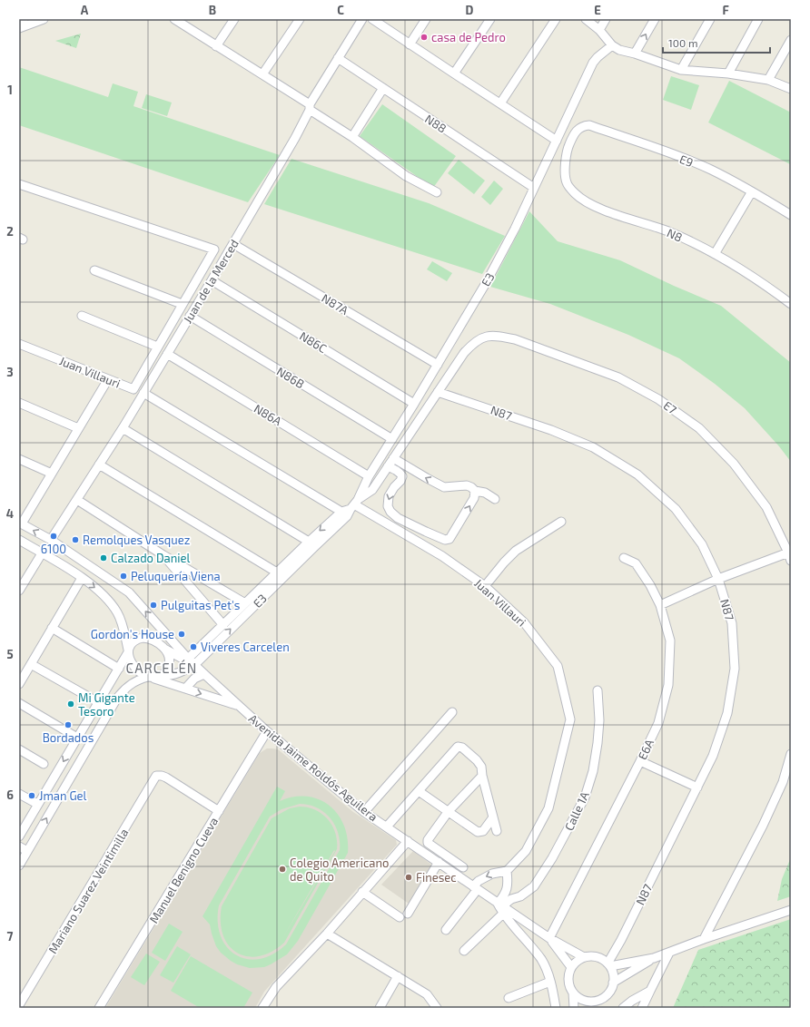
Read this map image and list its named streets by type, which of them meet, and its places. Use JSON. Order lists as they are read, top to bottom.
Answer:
{
  "streets": {
    "street": [
      "N88",
      "E9",
      "N8",
      "E3",
      "Juan de la Merced",
      "N87A",
      "N86C",
      "Juan Villauri",
      "N86B",
      "E7",
      "N87",
      "N86A",
      "E6A",
      "Avenida Jaime Roldós Aguilera",
      "Calle 1A",
      "Manuel Benigno Cueva",
      "Mariano Suarez Veintimilla"
    ]
  },
  "crossings": [
    ["N88", "E3"],
    ["N88", "Juan de la Merced"],
    ["E9", "N8"],
    ["E3", "N87A"],
    ["E3", "N86C"],
    ["E3", "Juan Villauri"],
    ["E3", "N86B"],
    ["E3", "N86A"],
    ["E3", "Avenida Jaime Roldós Aguilera"],
    ["Juan de la Merced", "N87A"],
    ["Juan de la Merced", "N86C"],
    ["Juan de la Merced", "N86B"],
    ["Juan de la Merced", "N86A"],
    ["E7", "N87"],
    ["N87", "Avenida Jaime Roldós Aguilera"],
    ["E6A", "Avenida Jaime Roldós Aguilera"],
    ["Avenida Jaime Roldós Aguilera", "Calle 1A"],
    ["Avenida Jaime Roldós Aguilera", "Manuel Benigno Cueva"],
    ["Manuel Benigno Cueva", "Mariano Suarez Veintimilla"]
  ],
  "districts": ["CARCELÉN"],
  "places": [
    "casa de Pedro",
    "6100",
    "Remolques Vasquez",
    "Calzado Daniel",
    "Peluquería Viena",
    "Pulguitas Pet's",
    "Gordon's House",
    "Viveres Carcelen",
    "Mi Gigante Tesoro",
    "Bordados",
    "Jman Gel",
    "Colegio Americano de Quito",
    "Finesec"
  ],
  "scale_bar": "100 m",
  "grid": {
    "columns": [
      "A",
      "B",
      "C",
      "D",
      "E",
      "F"
    ],
    "rows": [
      "1",
      "2",
      "3",
      "4",
      "5",
      "6",
      "7"
    ]
  }
}
